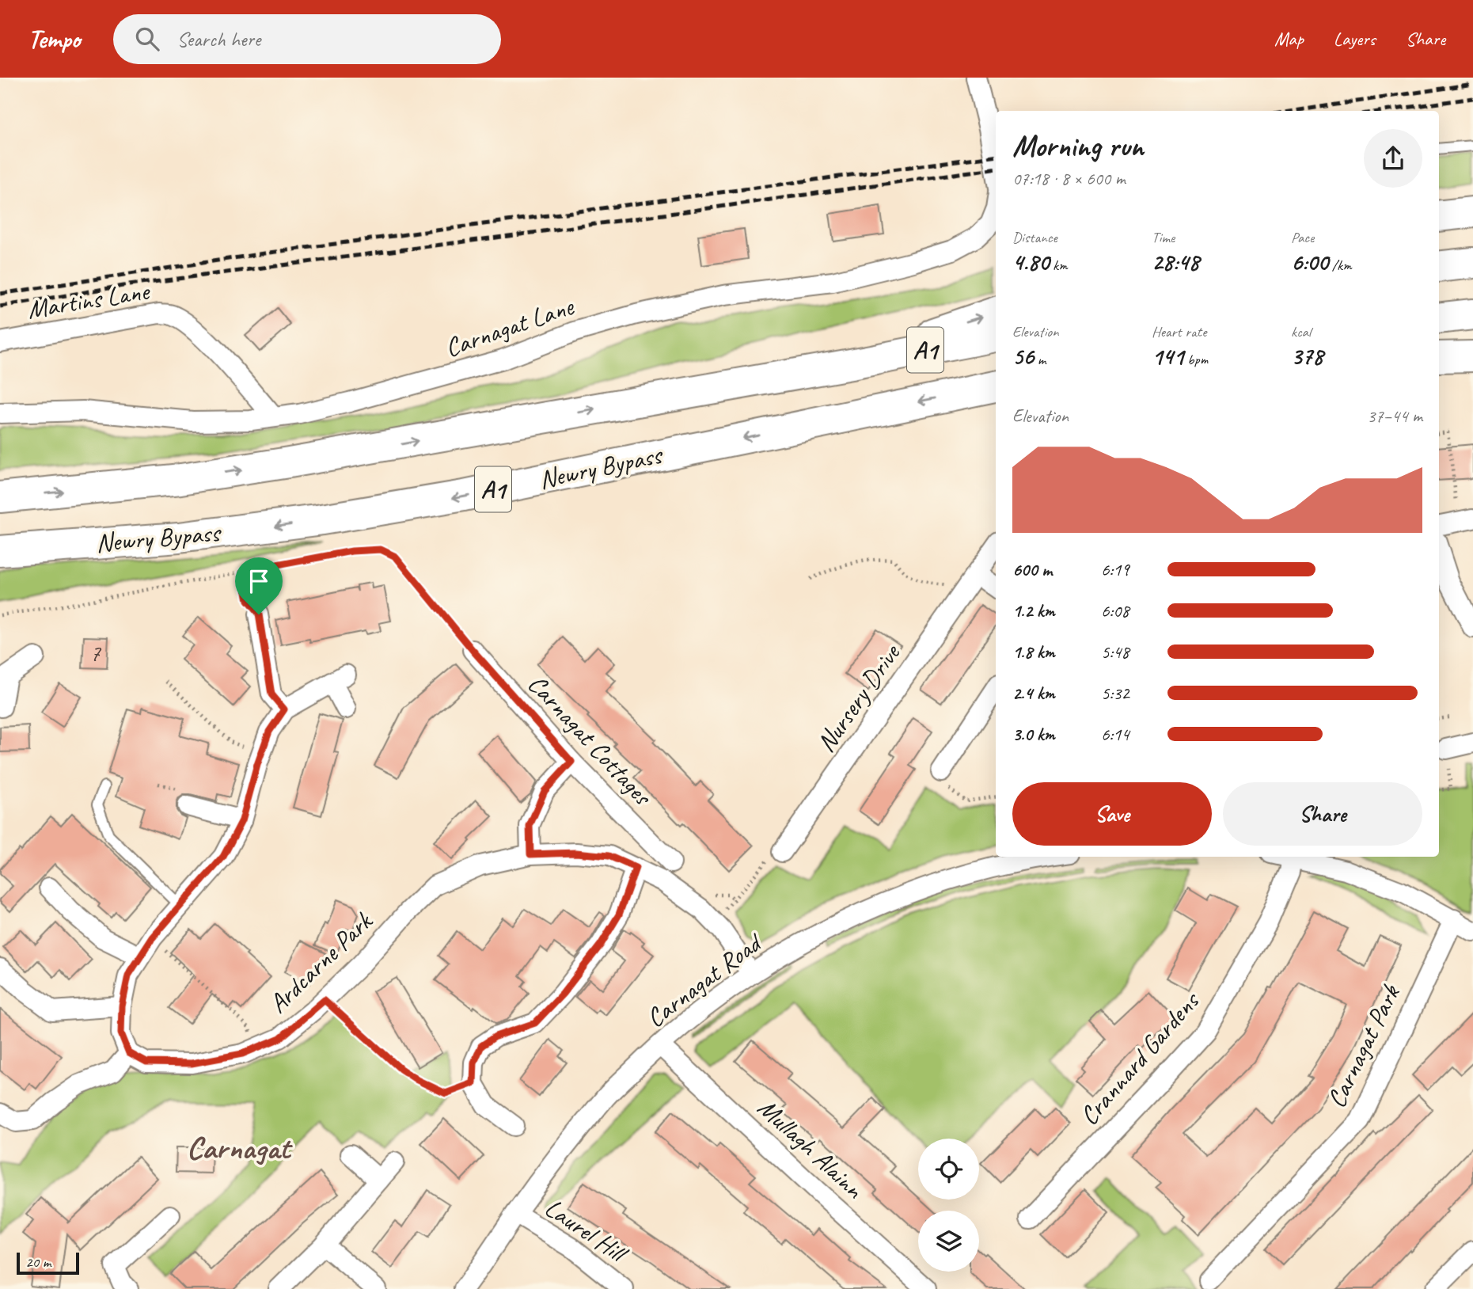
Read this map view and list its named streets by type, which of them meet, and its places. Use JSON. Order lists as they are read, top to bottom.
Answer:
{
  "streets": {
    "highway": ["A1", "Newry Bypass"],
    "street": [
      "Martins Lane",
      "Carnagat Lane",
      "Nursery Drive",
      "Carnagat Cottages",
      "Ardcarne Park",
      "Carnagat Road",
      "Carnagat Park",
      "Crannard Gardens",
      "Mullagh Alainn",
      "Laurel Hill"
    ]
  },
  "crossings": [
    ["Martins Lane", "Carnagat Lane"],
    ["Ardcarne Park", "Carnagat Road"],
    ["Carnagat Road", "Mullagh Alainn"],
    ["Carnagat Road", "Laurel Hill"]
  ],
  "districts": ["Carnagat"],
  "house_numbers": ["7"],
  "scale_bar": "20 m",
  "page": {
    "header": "Tempo",
    "search": "Search here",
    "nav": ["Map", "Layers", "Share"],
    "heading": ["Morning run", "07:18 · 8 × 600 m"],
    "stats": [
      ["Distance", "4.80 km"],
      ["Time", "28:48"],
      ["Pace", "6:00 /km"],
      ["Elevation", "56 m"],
      ["Heart rate", "141 bpm"],
      ["kcal", "378"]
    ],
    "chart": ["Elevation", "37–44 m"],
    "list": [
      {
        "name": "600 m",
        "note": "6:19"
      },
      {
        "name": "1.2 km",
        "note": "6:08"
      },
      {
        "name": "1.8 km",
        "note": "5:48"
      },
      {
        "name": "2.4 km",
        "note": "5:32"
      },
      {
        "name": "3.0 km",
        "note": "6:14"
      }
    ],
    "buttons": ["Save", "Share"],
    "scale": "20 m"
  }
}
